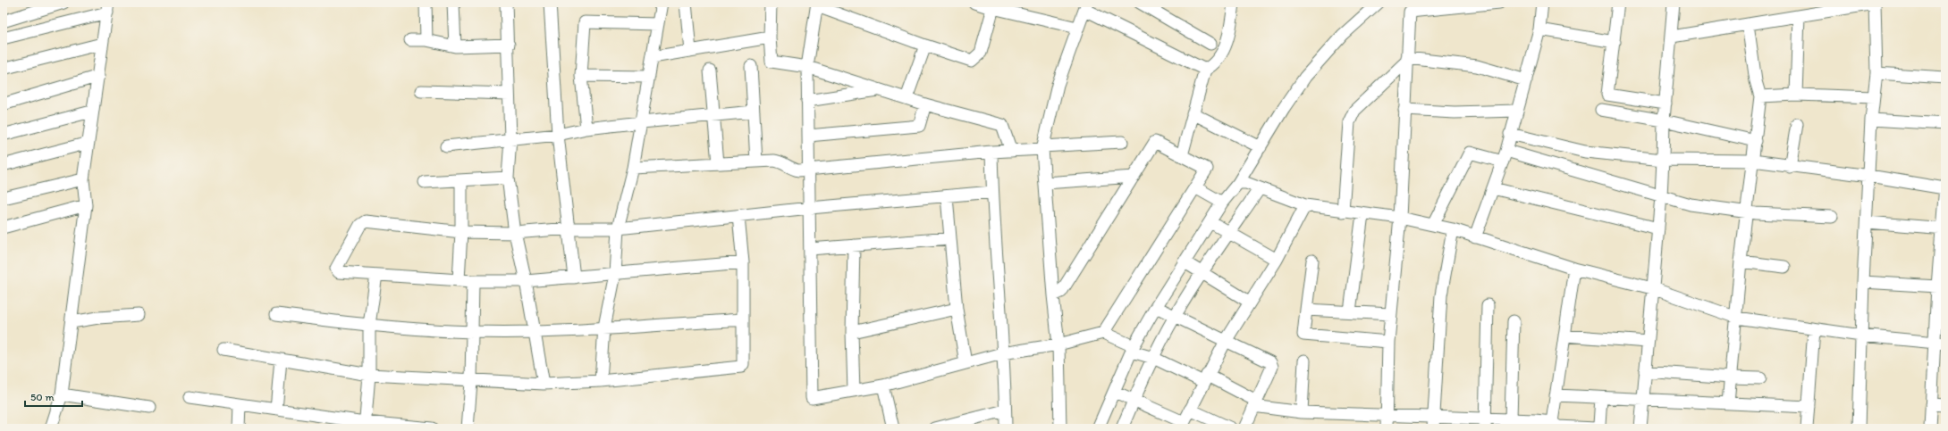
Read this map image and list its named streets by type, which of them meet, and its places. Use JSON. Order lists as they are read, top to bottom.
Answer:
{
  "scale_bar": "50 m"
}
